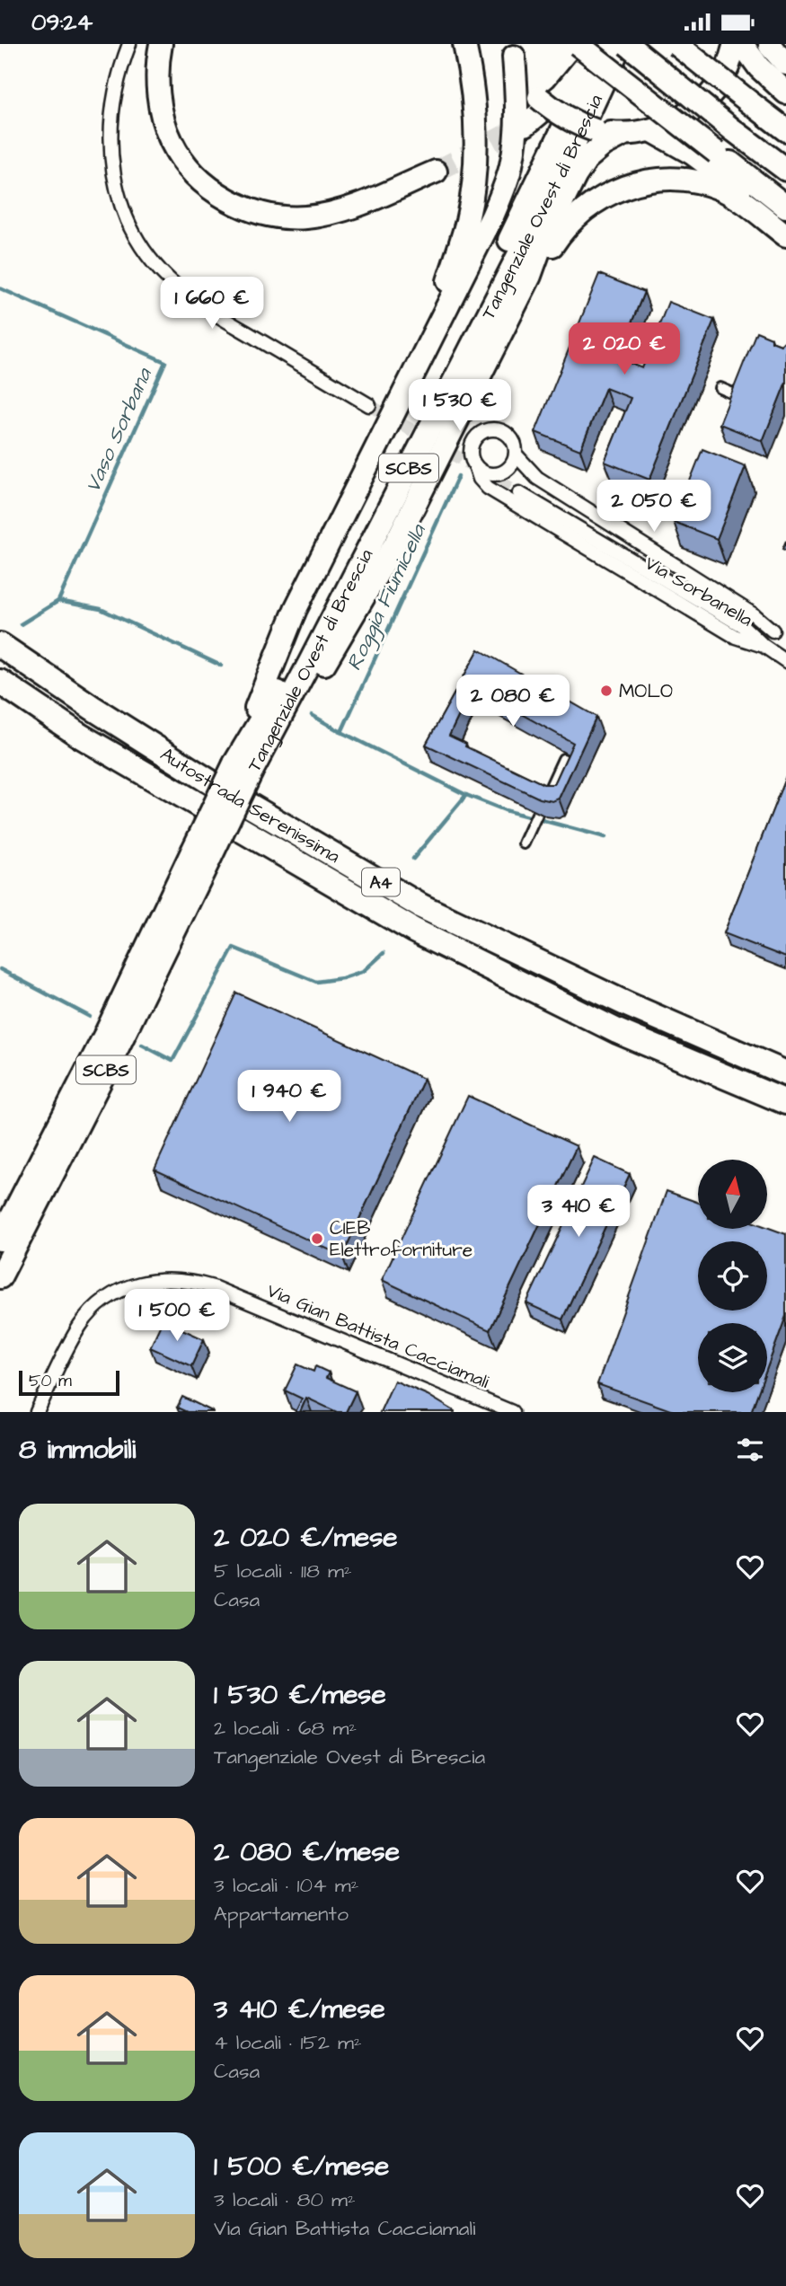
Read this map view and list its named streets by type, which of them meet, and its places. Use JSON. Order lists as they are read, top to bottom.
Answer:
{
  "streets": {
    "highway": [
      "Tangenziale Ovest di Brescia",
      "SCBS",
      "Autostrada Serenissima",
      "A4"
    ],
    "street": ["Via Sorbanella", "Via Gian Battista Cacciamali"]
  },
  "water": ["Vaso Sorbana", "Roggia Fiumicella"],
  "places": ["MOLO", "CIEB Elettroforniture"],
  "scale_bar": "50 m",
  "north": "top",
  "page": {
    "status": "09:24",
    "price": [
      "1 660 €",
      "2 020 €",
      "1 530 €",
      "2 050 €",
      "2 080 €",
      "1 940 €",
      "3 410 €",
      "1 500 €"
    ],
    "scale": "50 m",
    "heading": "8 immobili",
    "list": [
      {
        "name": "2 020 €/mese",
        "note": "5 locali · 118 m² · Casa"
      },
      {
        "name": "1 530 €/mese",
        "note": "2 locali · 68 m² · Tangenziale Ovest di Brescia"
      },
      {
        "name": "2 080 €/mese",
        "note": "3 locali · 104 m² · Appartamento"
      },
      {
        "name": "3 410 €/mese",
        "note": "4 locali · 152 m² · Casa"
      },
      {
        "name": "1 500 €/mese",
        "note": "3 locali · 80 m² · Via Gian Battista Cacciamali"
      }
    ]
  }
}
